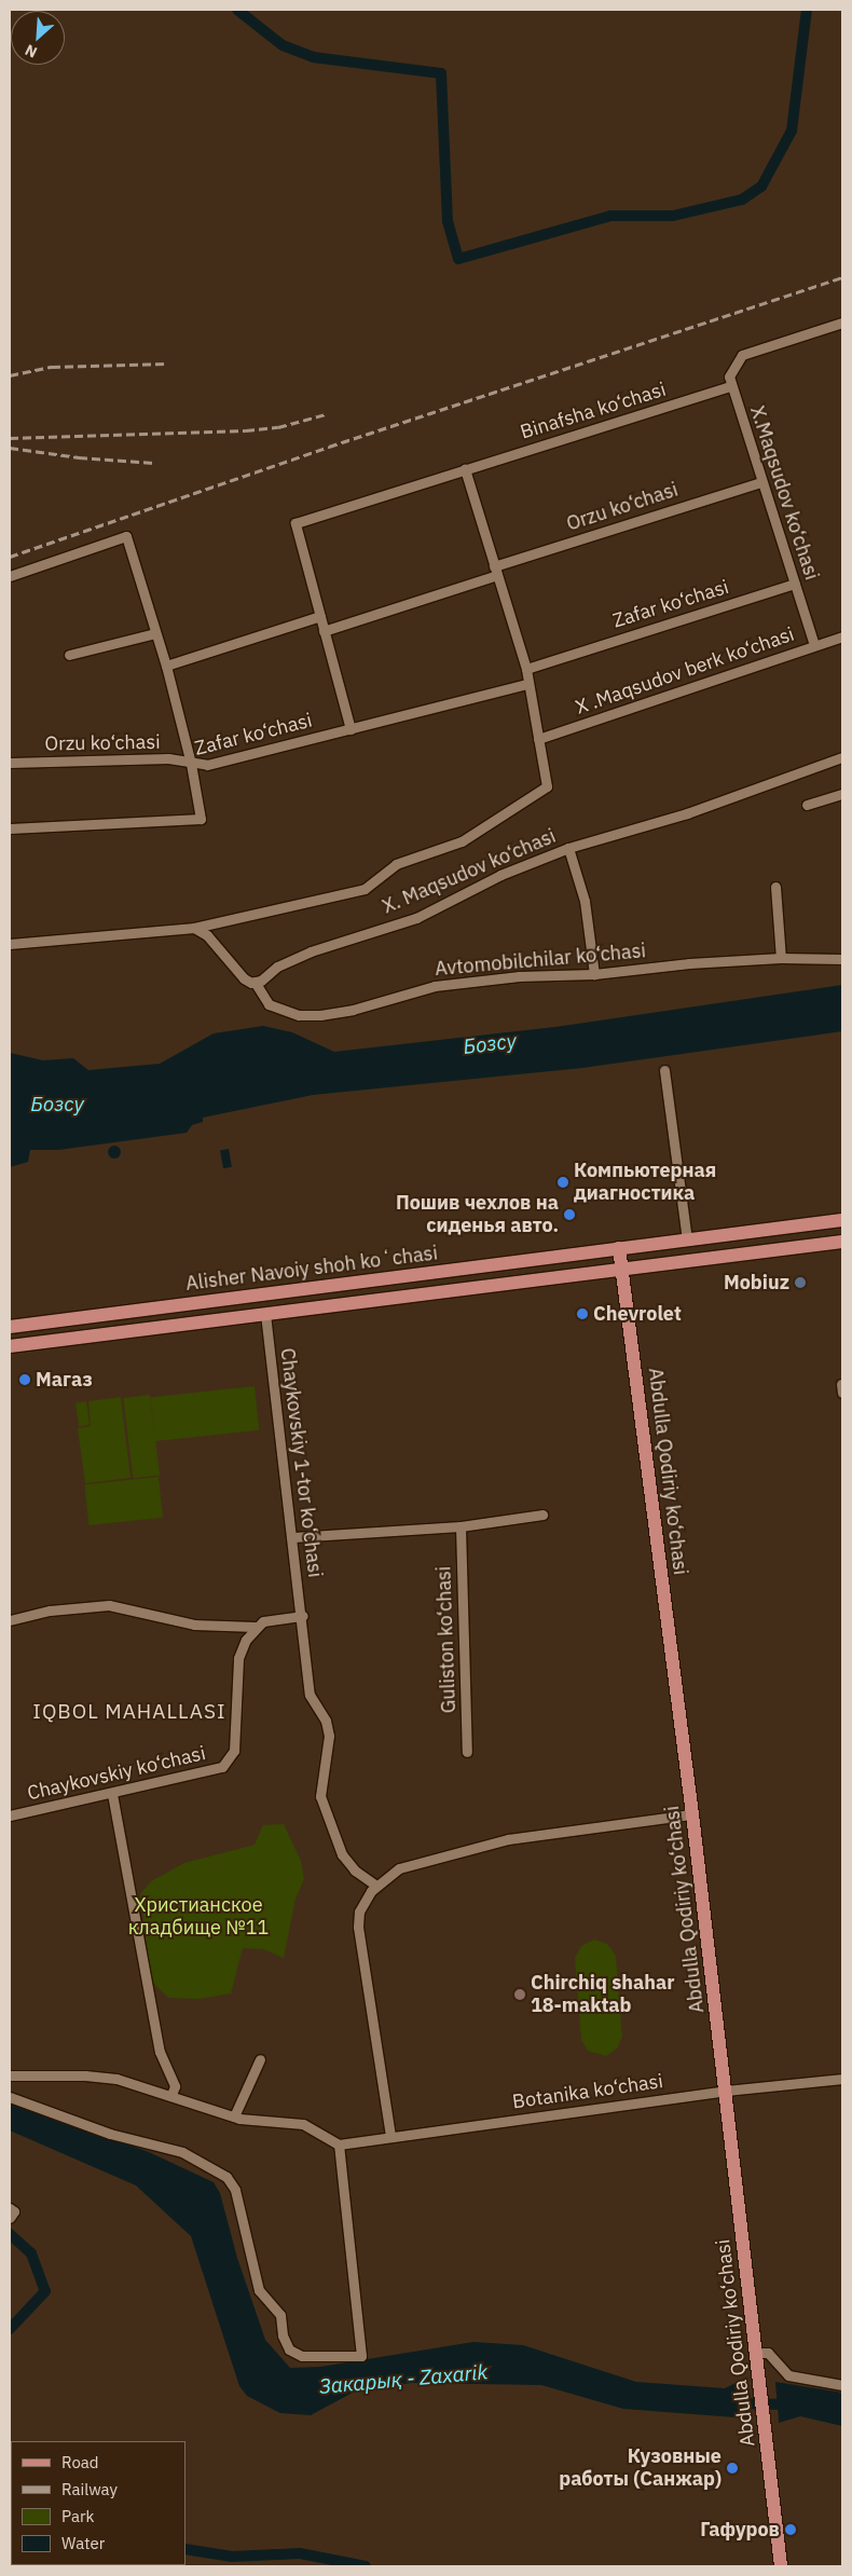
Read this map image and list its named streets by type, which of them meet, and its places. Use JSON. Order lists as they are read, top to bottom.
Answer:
{
  "streets": {
    "main road": ["Alisher Navoiy shoh koʻchasi", "Abdulla Qodiriy ko‘chasi"],
    "street": [
      "Binafsha ko‘chasi",
      "X.Maqsudov ko‘chasi",
      "Orzu ko‘chasi",
      "Zafar ko‘chasi",
      "X .Maqsudov berk ko‘chasi",
      "X. Maqsudov ko‘chasi",
      "Avtomobilchilar ko‘chasi",
      "Chaykovskiy 1-tor ko‘chasi",
      "Guliston ko‘chasi",
      "Chaykovskiy ko‘chasi",
      "Botanika ko‘chasi"
    ]
  },
  "crossings": [
    ["Binafsha ko‘chasi", "X.Maqsudov ko‘chasi"],
    ["X.Maqsudov ko‘chasi", "Orzu ko‘chasi"],
    ["X.Maqsudov ko‘chasi", "Zafar ko‘chasi"],
    ["X.Maqsudov ko‘chasi", "X .Maqsudov berk ko‘chasi"],
    ["Orzu ko‘chasi", "Zafar ko‘chasi"],
    ["X. Maqsudov ko‘chasi", "Avtomobilchilar ko‘chasi"],
    ["Alisher Navoiy shoh koʻchasi", "Chaykovskiy 1-tor ko‘chasi"],
    ["Alisher Navoiy shoh koʻchasi", "Abdulla Qodiriy ko‘chasi"],
    ["Abdulla Qodiriy ko‘chasi", "Botanika ko‘chasi"]
  ],
  "districts": ["IQBOL MAHALLASI"],
  "water": ["Бозсу", "Закарық - Zaxarik"],
  "parks": ["Христианское кладбище №11"],
  "places": [
    "Компьютерная диагностика",
    "Пошив чехлов на сиденья авто.",
    "Mobiuz",
    "Chevrolet",
    "Магаз",
    "Chirchiq shahar 18-maktab",
    "Кузовные работы (Санжар)",
    "Гафуров"
  ],
  "legend": [
    "Road",
    "Railway",
    "Park",
    "Water"
  ],
  "north": "bottom left"
}
